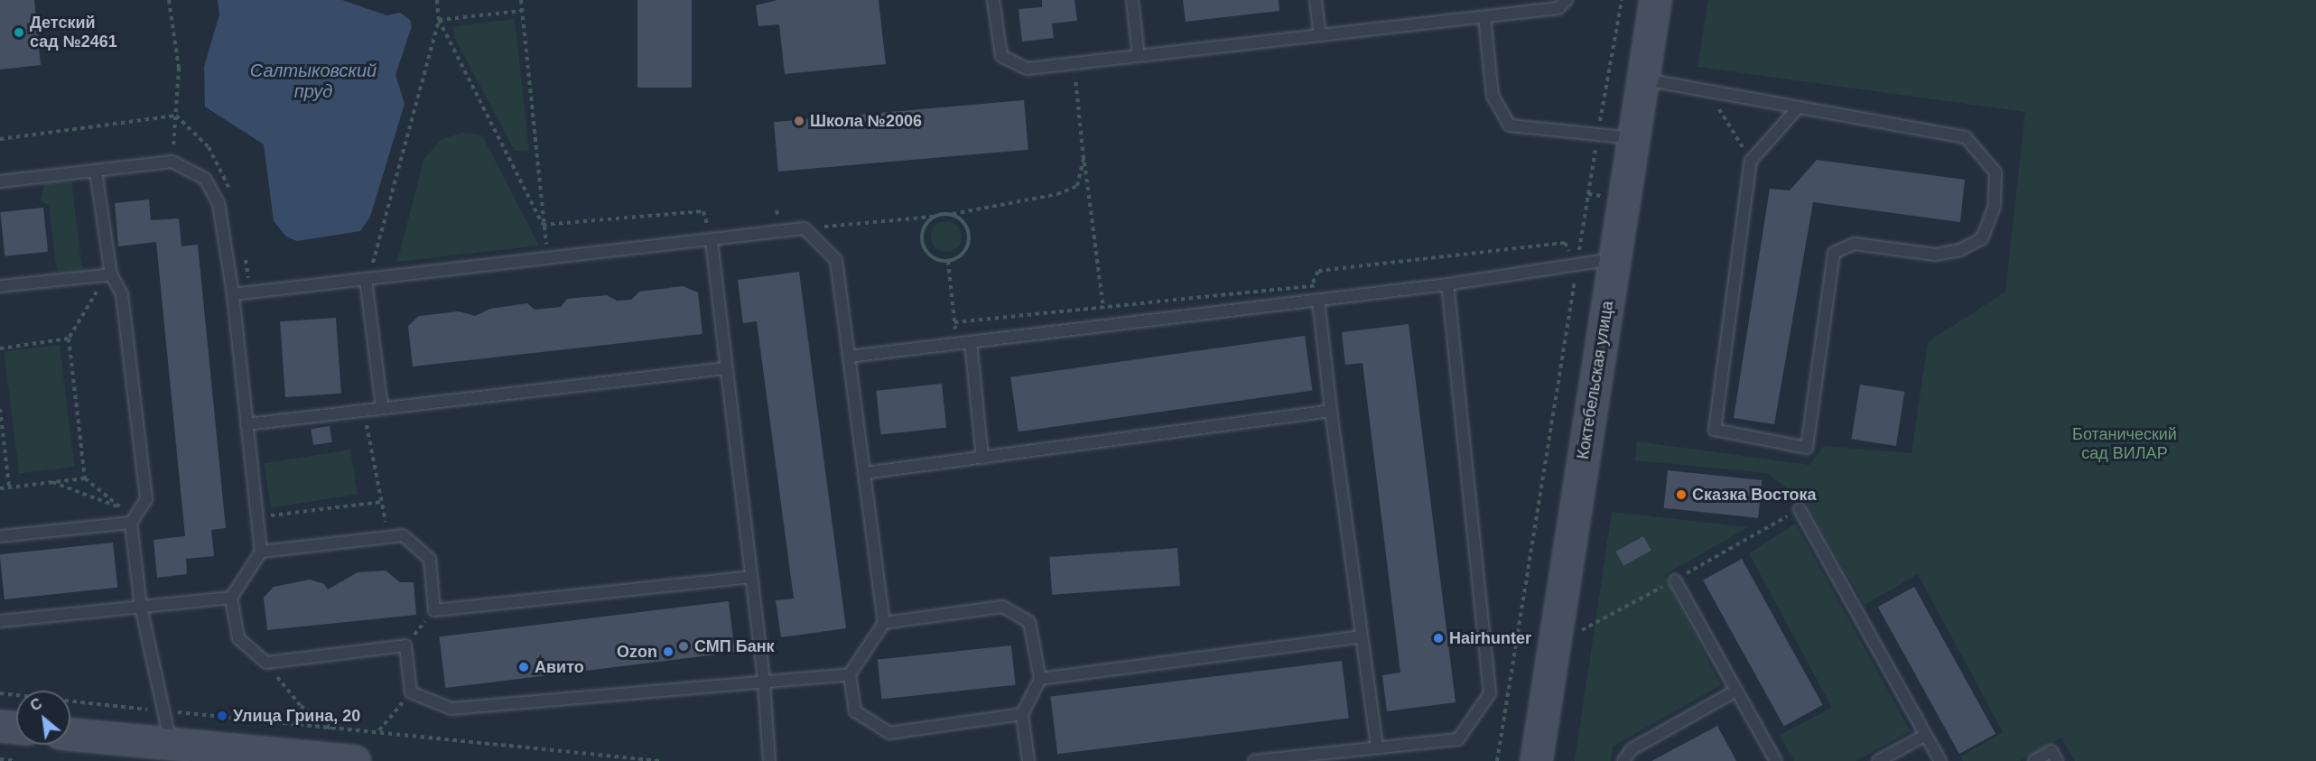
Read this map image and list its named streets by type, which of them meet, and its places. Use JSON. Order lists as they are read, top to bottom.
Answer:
{
  "streets": {
    "street": ["Коктебельская улица"]
  },
  "water": ["Салтыковский пруд"],
  "parks": ["Ботанический сад ВИЛАР"],
  "places": [
    "Детский сад №2461",
    "Школа №2006",
    "Сказка Востока",
    "Hairhunter",
    "СМП Банк",
    "Ozon",
    "Авито",
    "Улица Грина, 20"
  ],
  "north": "top left"
}
